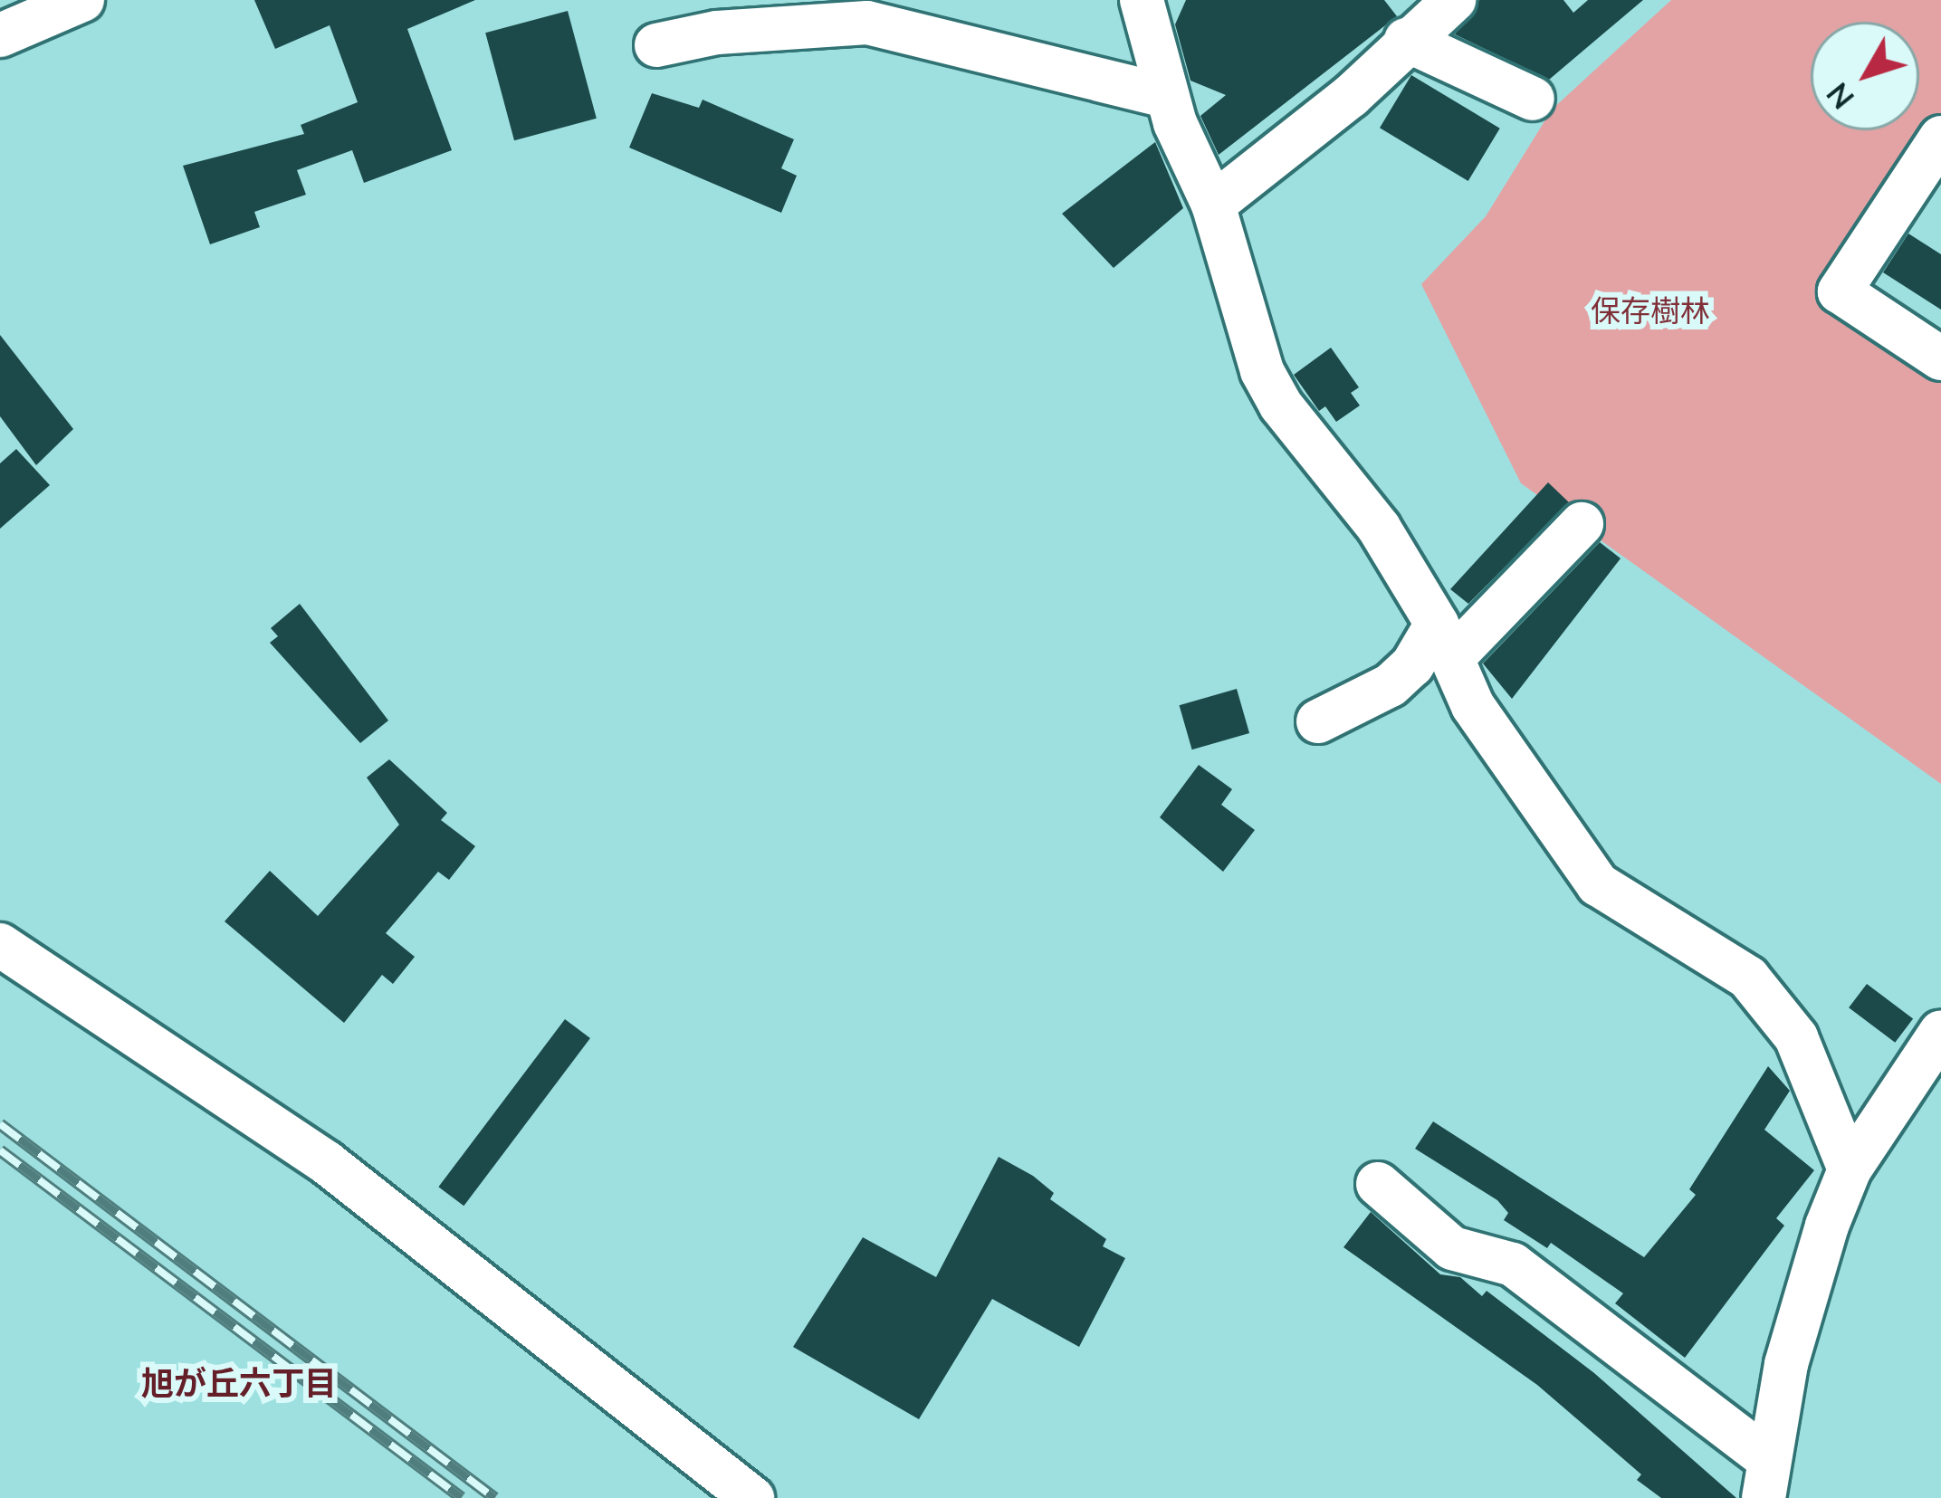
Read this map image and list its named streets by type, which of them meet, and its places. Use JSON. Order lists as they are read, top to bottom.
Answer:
{
  "districts": ["旭が丘六丁目"],
  "parks": ["保存樹林"],
  "north": "bottom left"
}
